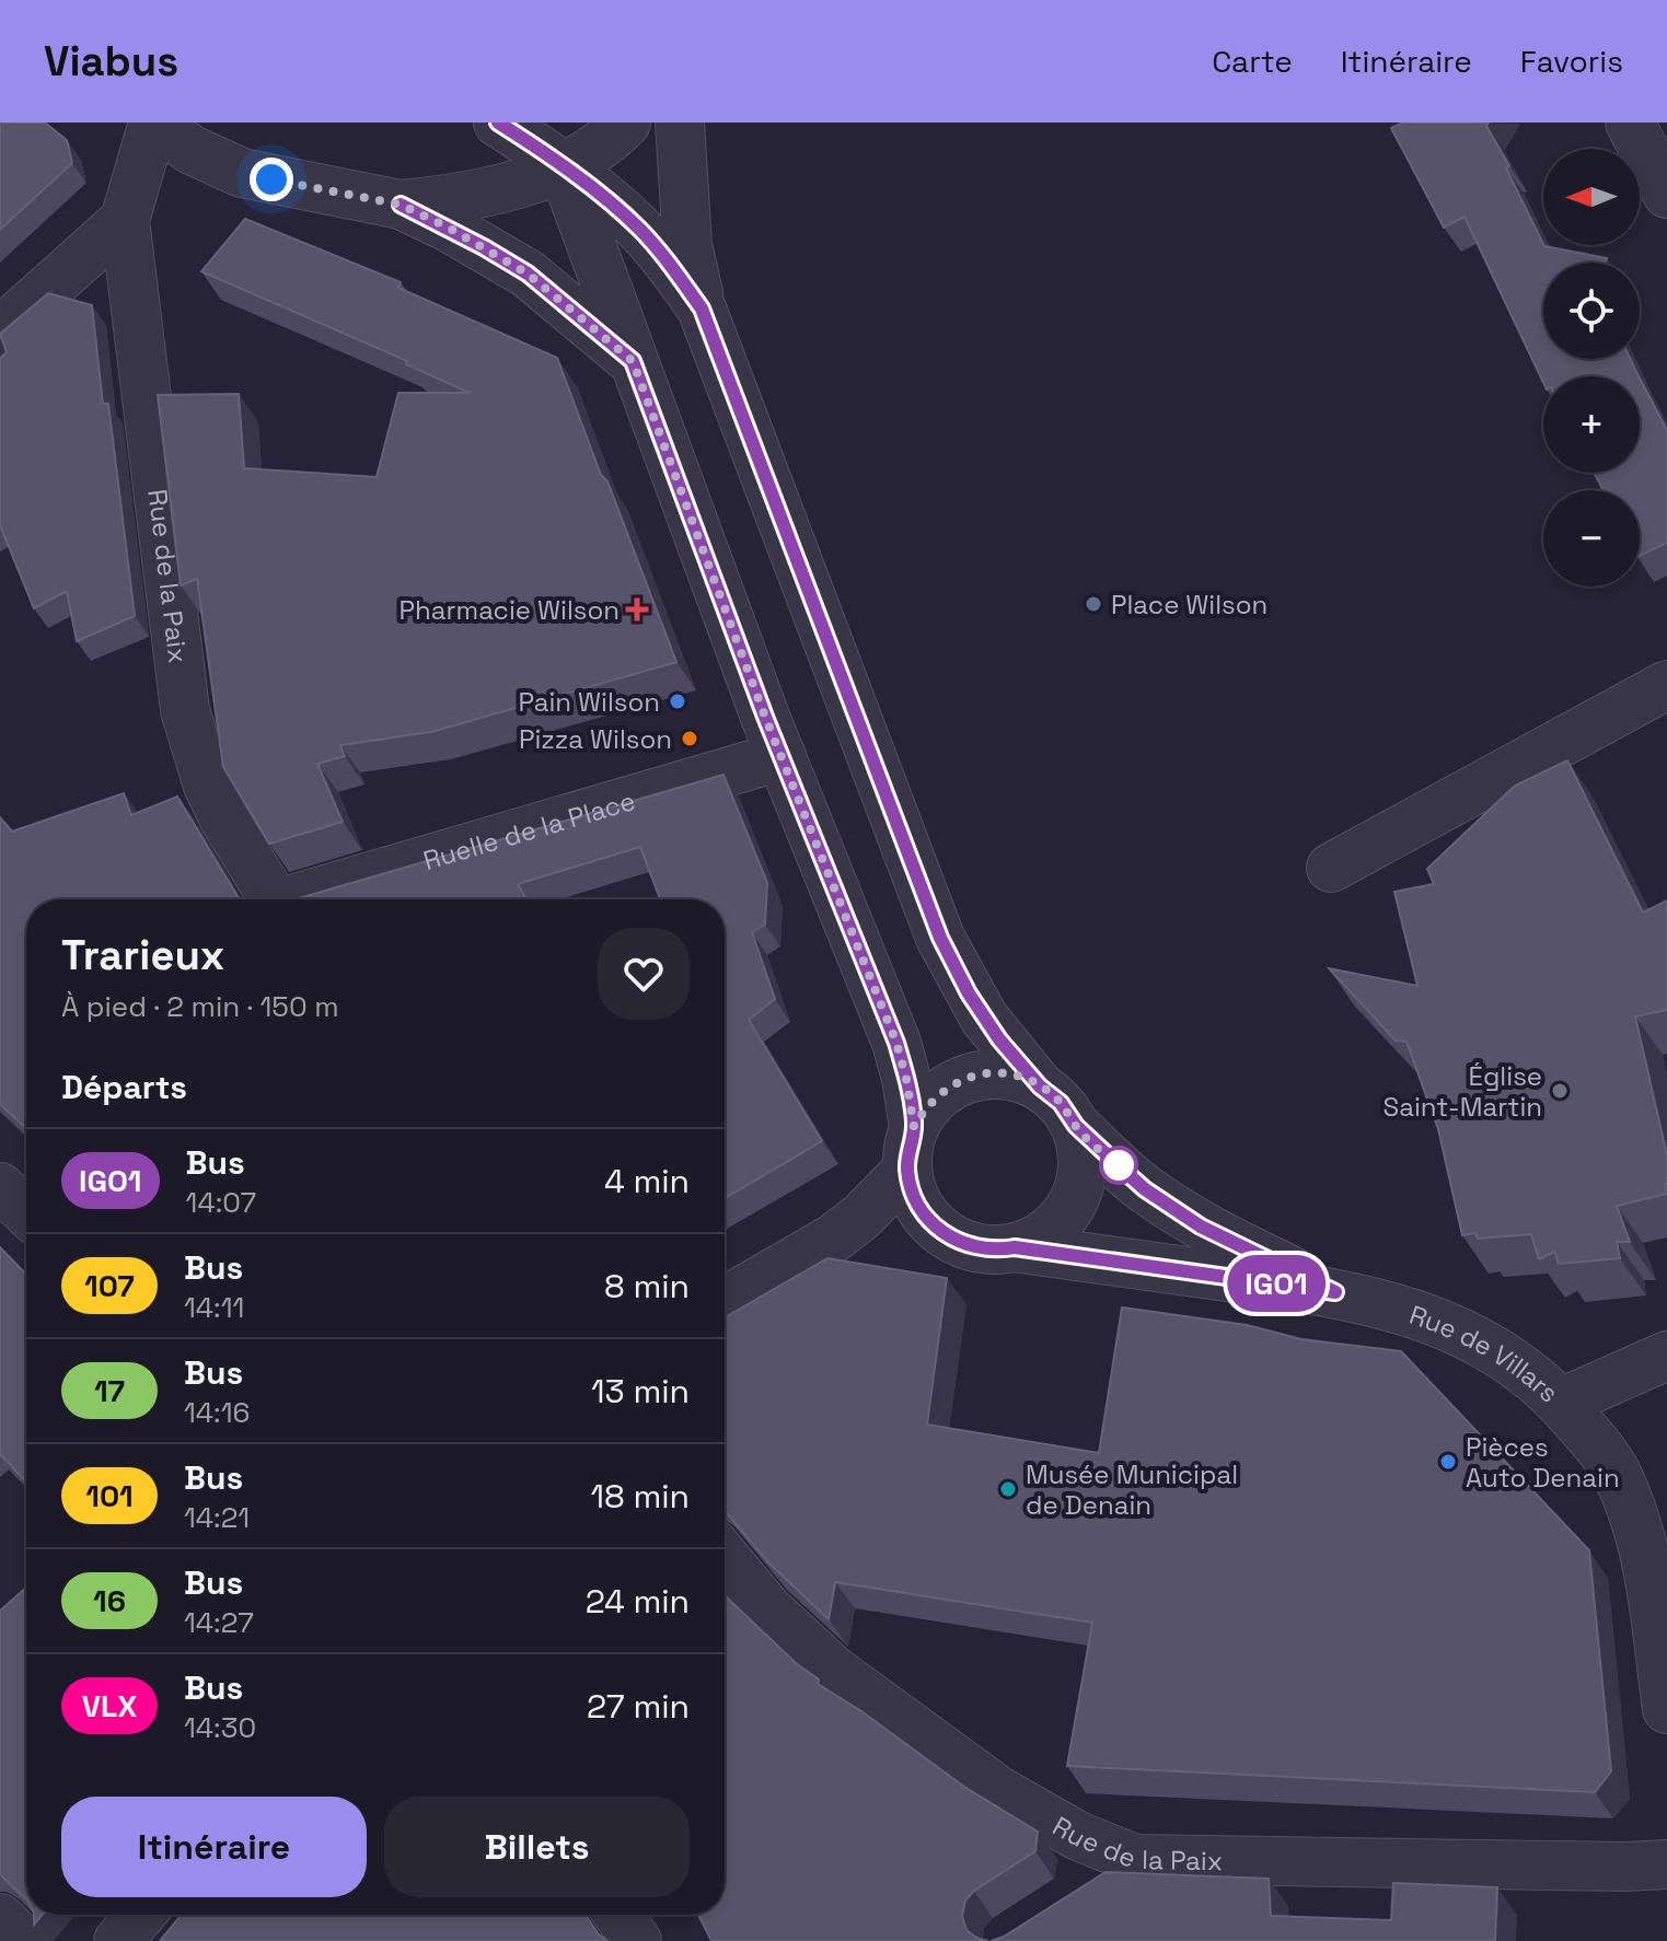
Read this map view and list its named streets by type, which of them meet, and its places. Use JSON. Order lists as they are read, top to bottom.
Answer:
{
  "streets": {
    "street": ["Rue de la Paix", "Ruelle de la Place", "Rue de Villars"]
  },
  "places": {
    "other": [
      "Place Wilson",
      "Pain Wilson",
      "Pizza Wilson",
      "Église Saint-Martin",
      "Pièces Auto Denain",
      "Musée Municipal de Denain"
    ],
    "health": ["Pharmacie Wilson"]
  },
  "lines": ["bus line IGO1"],
  "north": "left",
  "page": {
    "header": "Viabus",
    "nav": ["Carte", "Itinéraire", "Favoris"],
    "on_map": "IGO1",
    "map_buttons": ["+", "−"],
    "heading": [
      ["Trarieux", "À pied · 2 min · 150 m"],
      "Départs"
    ],
    "list": [
      {
        "mark": "IGO1",
        "name": "Bus",
        "note": "14:07",
        "value": "4 min"
      },
      {
        "mark": "107",
        "name": "Bus",
        "note": "14:11",
        "value": "8 min"
      },
      {
        "mark": "17",
        "name": "Bus",
        "note": "14:16",
        "value": "13 min"
      },
      {
        "mark": "101",
        "name": "Bus",
        "note": "14:21",
        "value": "18 min"
      },
      {
        "mark": "16",
        "name": "Bus",
        "note": "14:27",
        "value": "24 min"
      },
      {
        "mark": "VLX",
        "name": "Bus",
        "note": "14:30",
        "value": "27 min"
      }
    ],
    "buttons": ["Itinéraire", "Billets"]
  }
}
